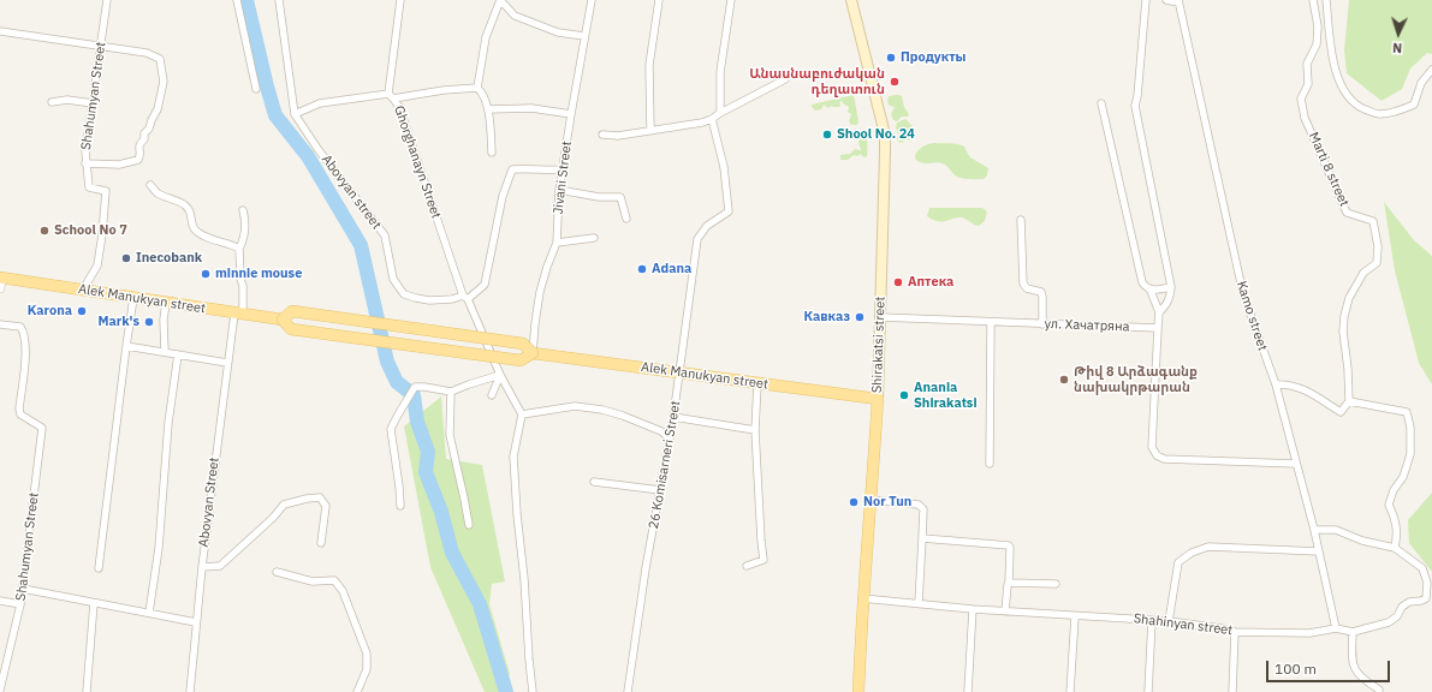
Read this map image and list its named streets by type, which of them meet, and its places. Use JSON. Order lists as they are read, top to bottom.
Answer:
{
  "streets": {
    "main road": ["Alek Manukyan street", "Shirakatsi street"],
    "street": [
      "Shahumyan Street",
      "Ghorghanayn Street",
      "Marti 8 street",
      "Jivani Street",
      "Abovyan street",
      "Kamo street",
      "ул. Хачатряна",
      "26 Komisarneri Street",
      "Abovyan Street",
      "Shahinyan street"
    ]
  },
  "crossings": [
    ["Shahumyan Street", "Alek Manukyan street"],
    ["Ghorghanayn Street", "Abovyan street"],
    ["Jivani Street", "Alek Manukyan street"],
    ["Alek Manukyan street", "Shirakatsi street"],
    ["Alek Manukyan street", "26 Komisarneri Street"],
    ["Alek Manukyan street", "Abovyan Street"],
    ["Kamo street", "Shahinyan street"],
    ["ул. Хачатряна", "Shirakatsi street"],
    ["Shirakatsi street", "Shahinyan street"]
  ],
  "places": [
    "Продукты",
    "Անասնաբուժական դեղատուն",
    "Shool No. 24",
    "School No 7",
    "Inecobank",
    "Adana",
    "minnie mouse",
    "Аптека",
    "Karona",
    "Кавказ",
    "Mark's",
    "Թիվ 8 Արձագանք նախակրթարան",
    "Anania Shirakatsi",
    "Nor Tun"
  ],
  "scale_bar": "100 m",
  "north": "bottom"
}
